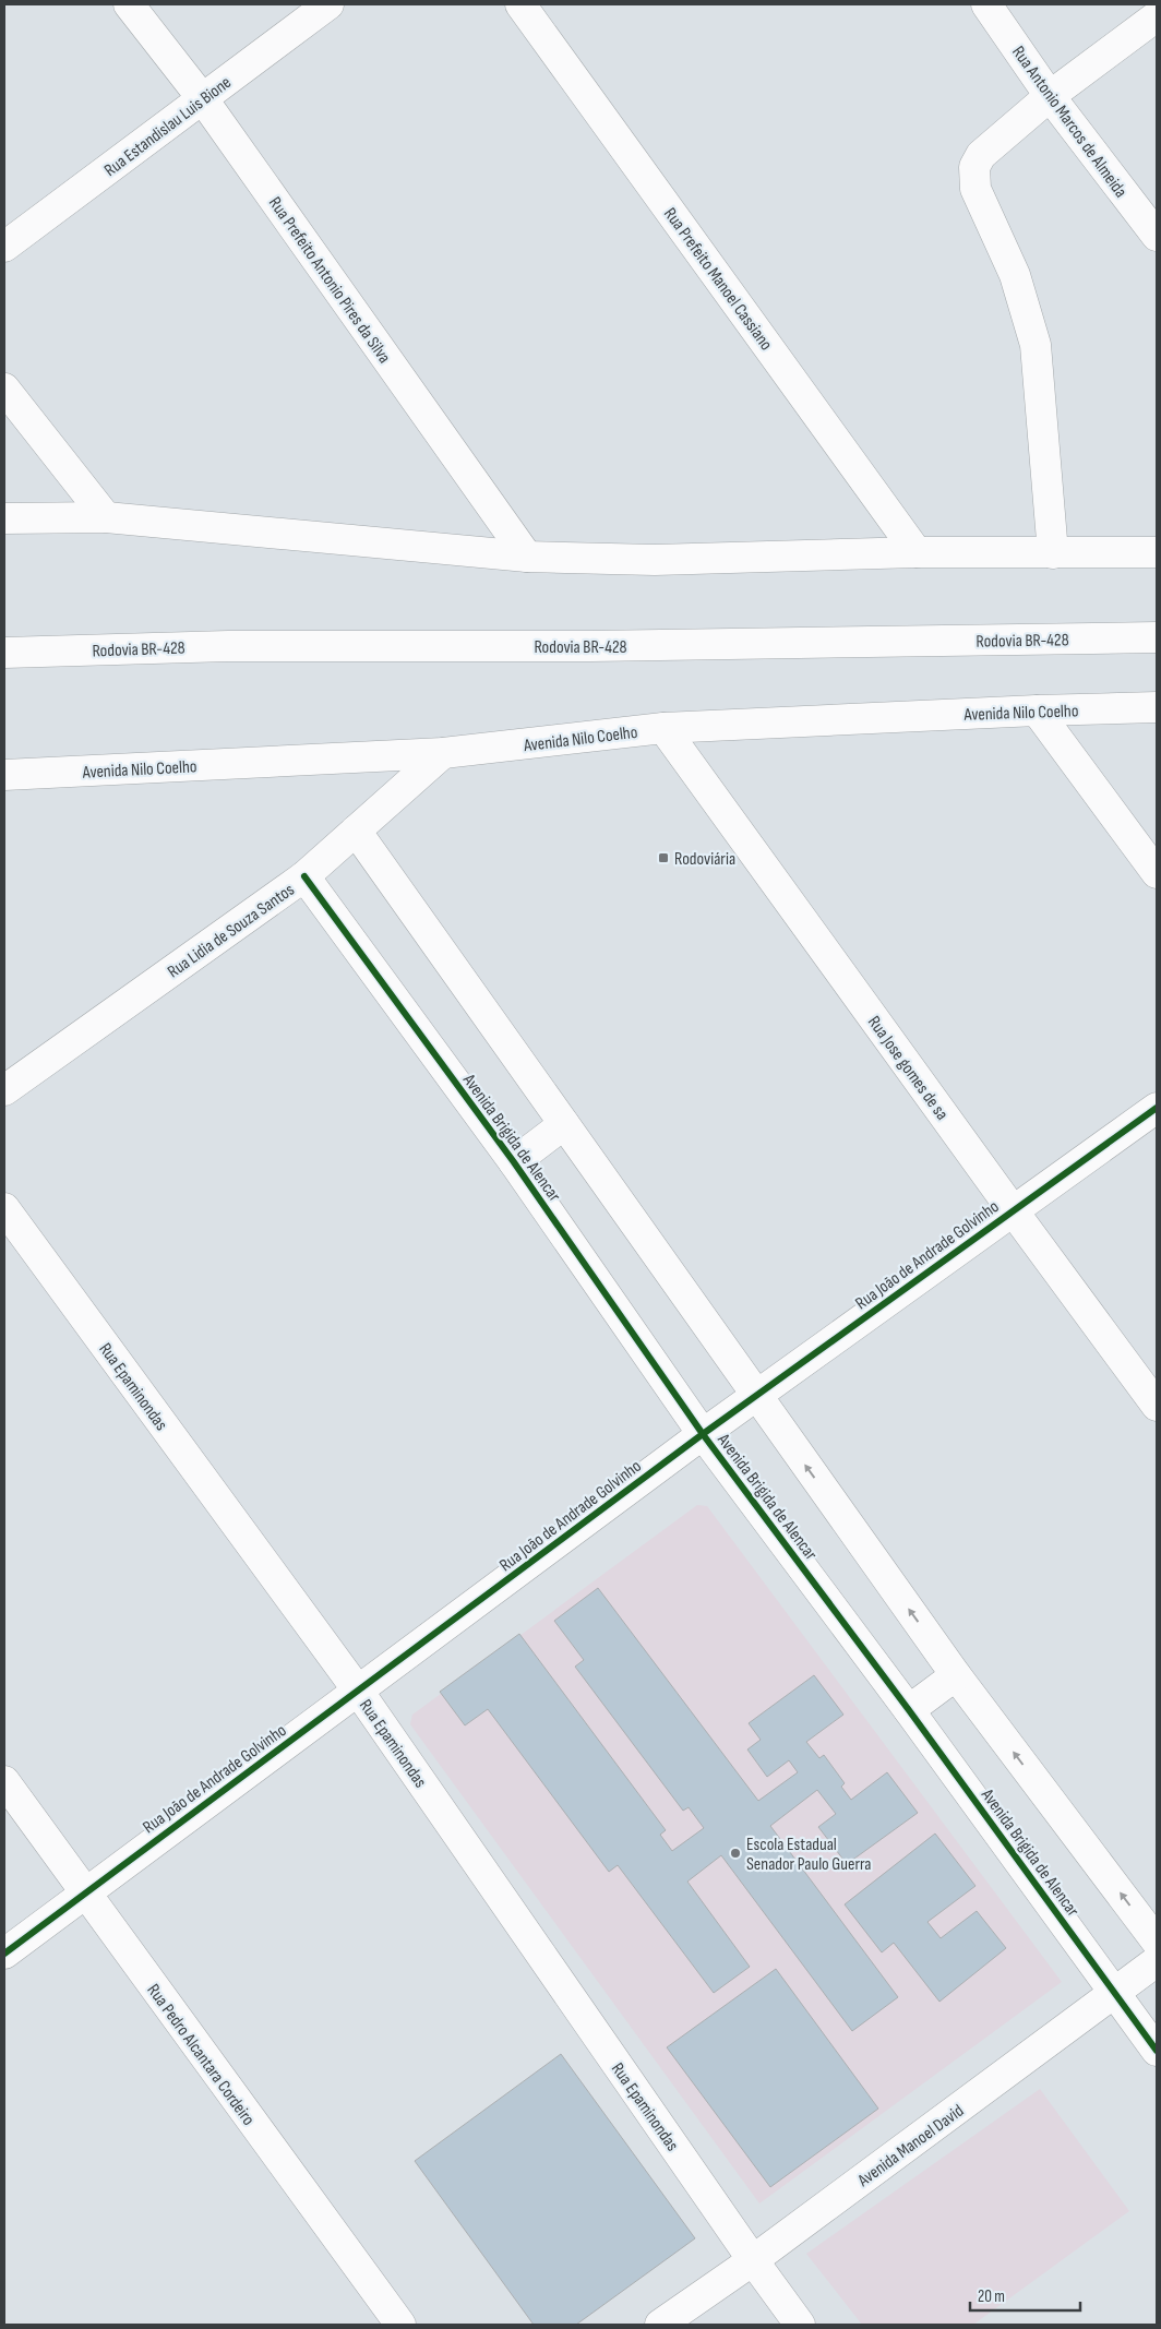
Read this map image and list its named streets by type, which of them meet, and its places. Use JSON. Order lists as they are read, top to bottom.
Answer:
{
  "streets": {
    "main road": [
      "Rua Antonio Marcos de Almeida",
      "Rua Estandislau Luis Bione",
      "Rua Prefeito Manoel Cassiano",
      "Rua Prefeito Antonio Pires da Silva",
      "Rodovia BR-428",
      "Avenida Nilo Coelho",
      "Rua Lidia de Souza Santos",
      "Rua Jose gomes de sa",
      "Avenida Brigida de Alencar",
      "Rua João de Andrade Golvinho",
      "Rua Epaminondas",
      "Rua Pedro Alcantara Cordeiro",
      "Avenida Manoel David"
    ]
  },
  "crossings": [
    ["Rua Estandislau Luis Bione", "Rua Prefeito Antonio Pires da Silva"],
    ["Avenida Nilo Coelho", "Rua Lidia de Souza Santos"],
    ["Avenida Nilo Coelho", "Rua Jose gomes de sa"],
    ["Rua Lidia de Souza Santos", "Avenida Brigida de Alencar"],
    ["Rua Jose gomes de sa", "Rua João de Andrade Golvinho"],
    ["Avenida Brigida de Alencar", "Rua João de Andrade Golvinho"],
    ["Avenida Brigida de Alencar", "Avenida Manoel David"],
    ["Rua João de Andrade Golvinho", "Rua Epaminondas"],
    ["Rua João de Andrade Golvinho", "Rua Pedro Alcantara Cordeiro"],
    ["Rua Epaminondas", "Avenida Manoel David"]
  ],
  "places": {
    "transit": ["Rodoviária"],
    "other": ["Escola Estadual Senador Paulo Guerra"]
  },
  "scale_bar": "20 m"
}
